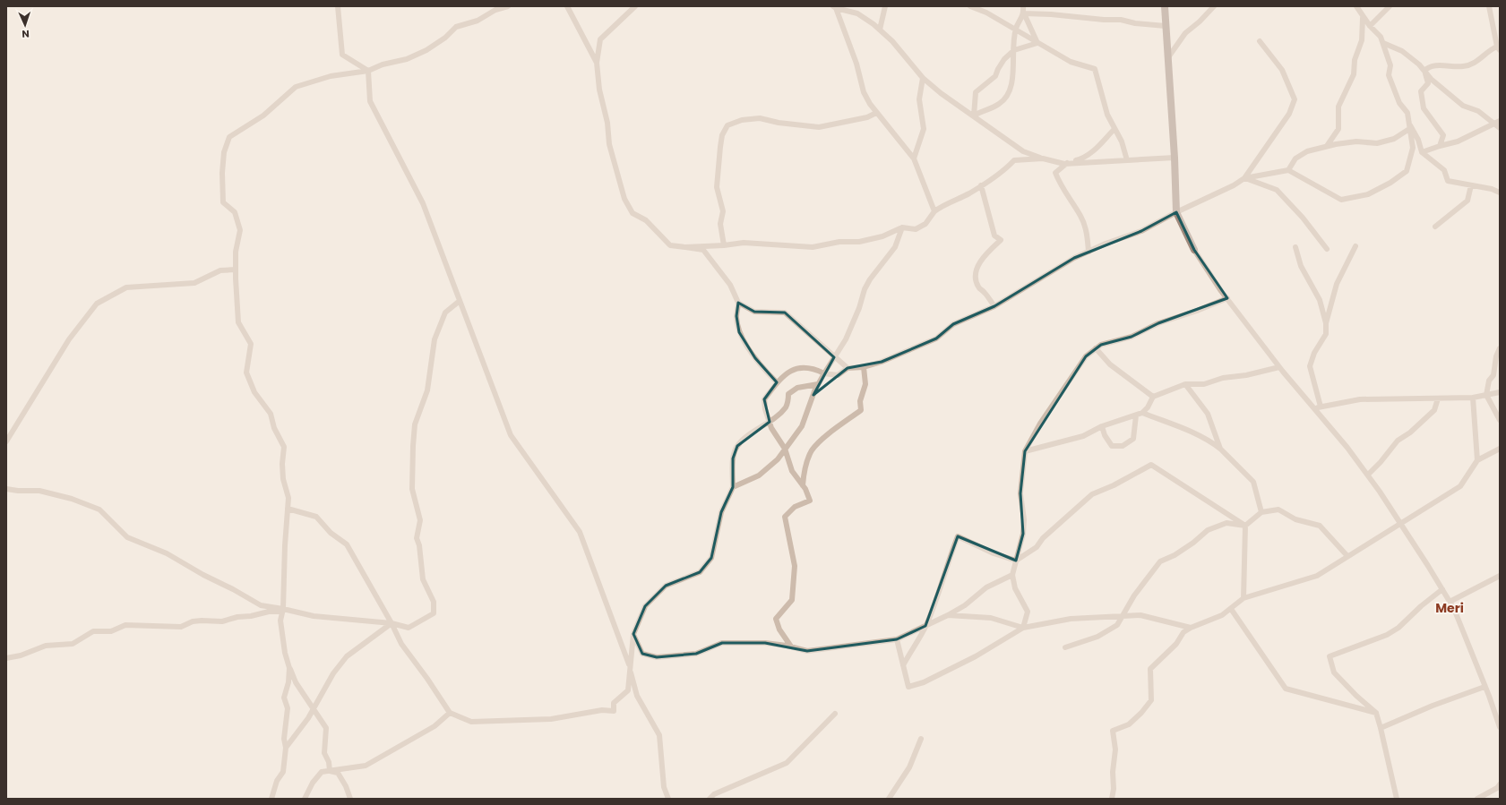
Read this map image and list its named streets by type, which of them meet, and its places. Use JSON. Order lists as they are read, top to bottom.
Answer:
{
  "districts": ["Meri"],
  "north": "bottom"
}
